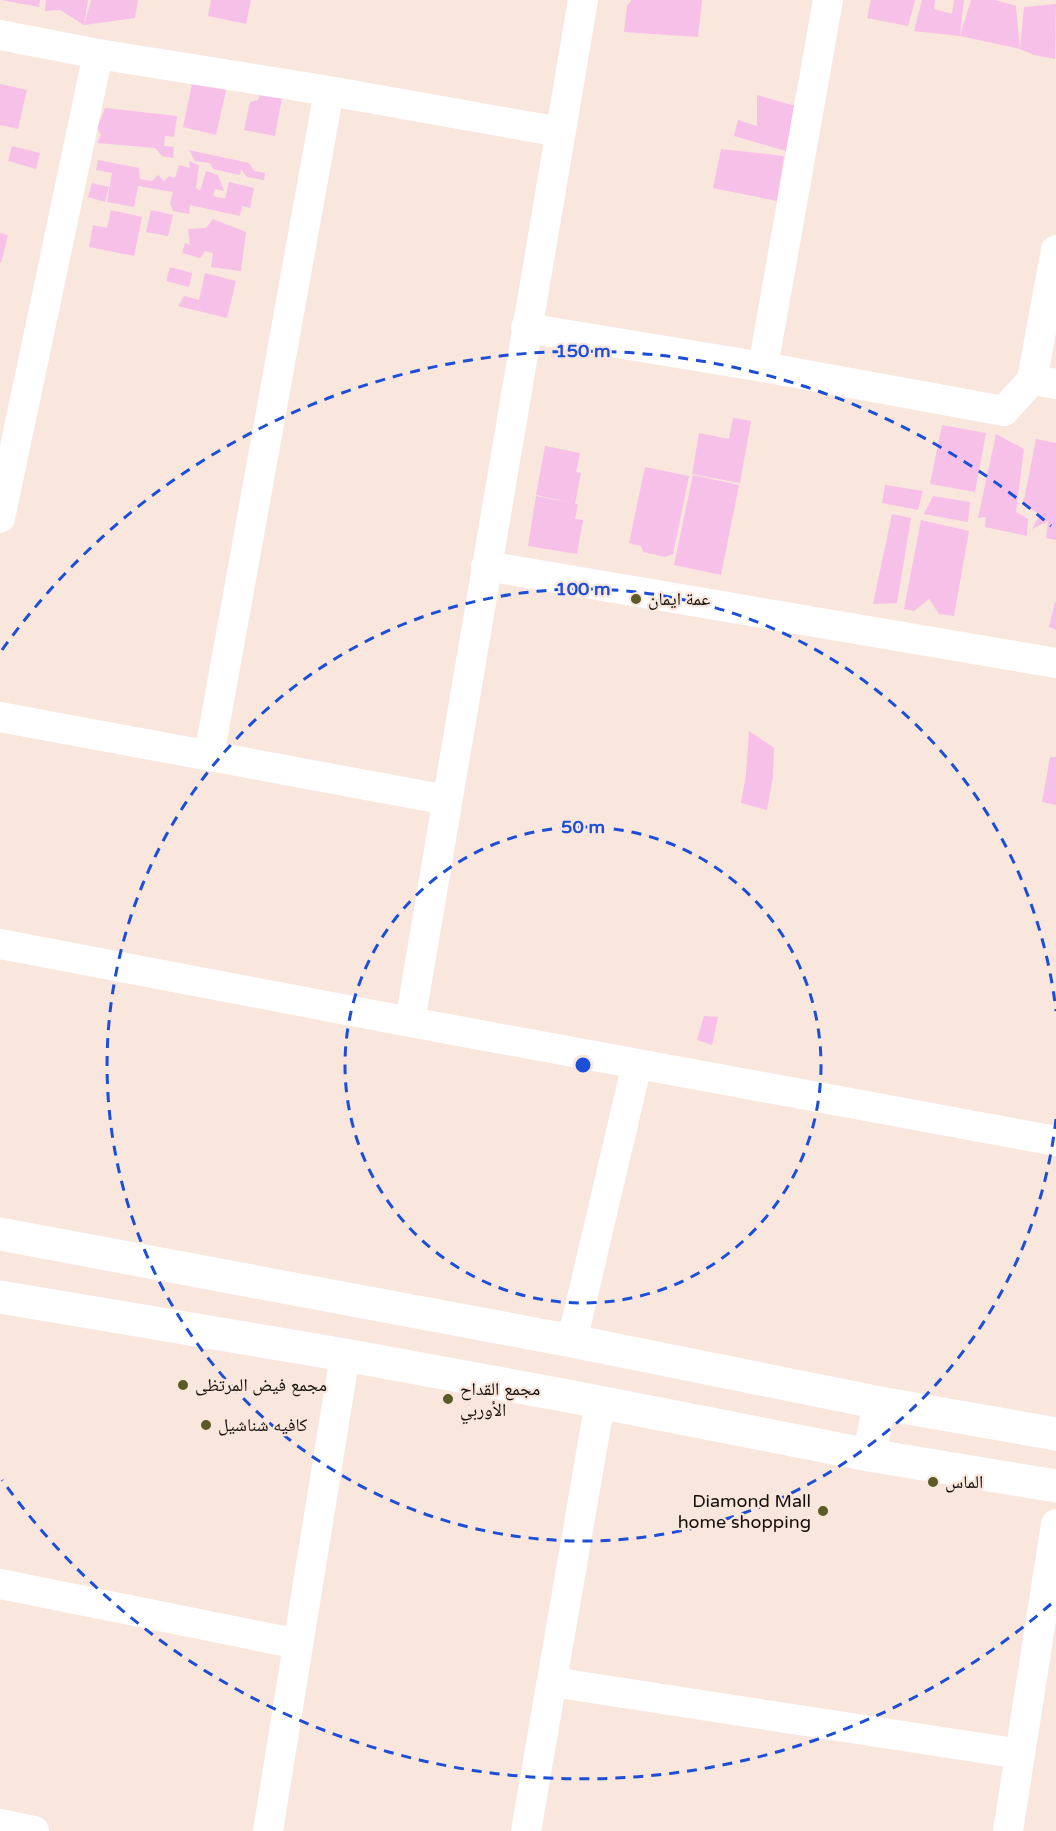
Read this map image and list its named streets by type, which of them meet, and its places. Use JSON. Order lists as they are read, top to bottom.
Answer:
{
  "places": [
    "عمة ايمان",
    "مجمع فيض المرتظى",
    "مجمع القداح الأوربي",
    "كافيه شناشيل",
    "الماس",
    "Diamond Mall home shopping"
  ],
  "rings": ["150 m", "100 m", "50 m"]
}
